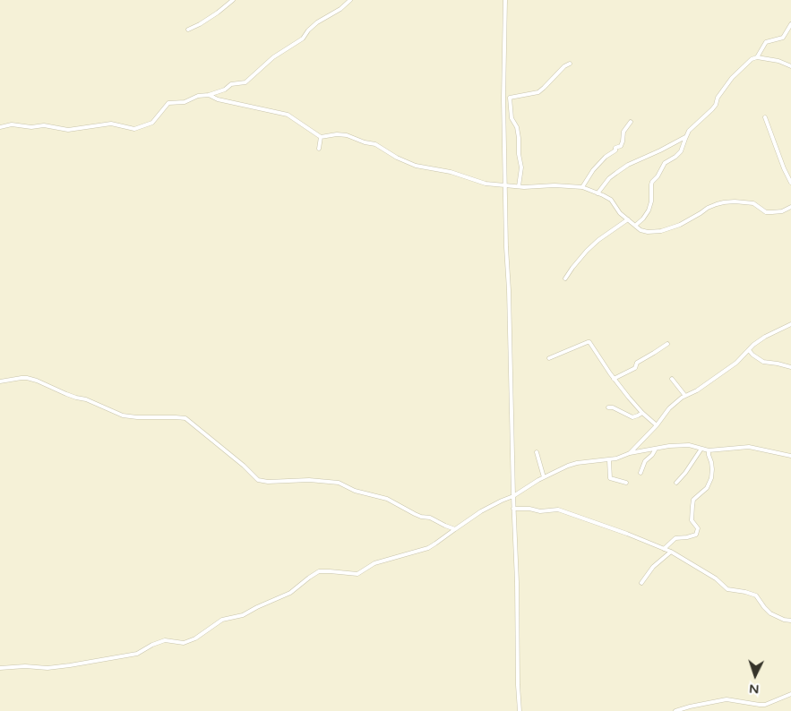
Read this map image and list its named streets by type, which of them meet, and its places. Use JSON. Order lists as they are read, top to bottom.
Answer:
{
  "north": "bottom"
}
